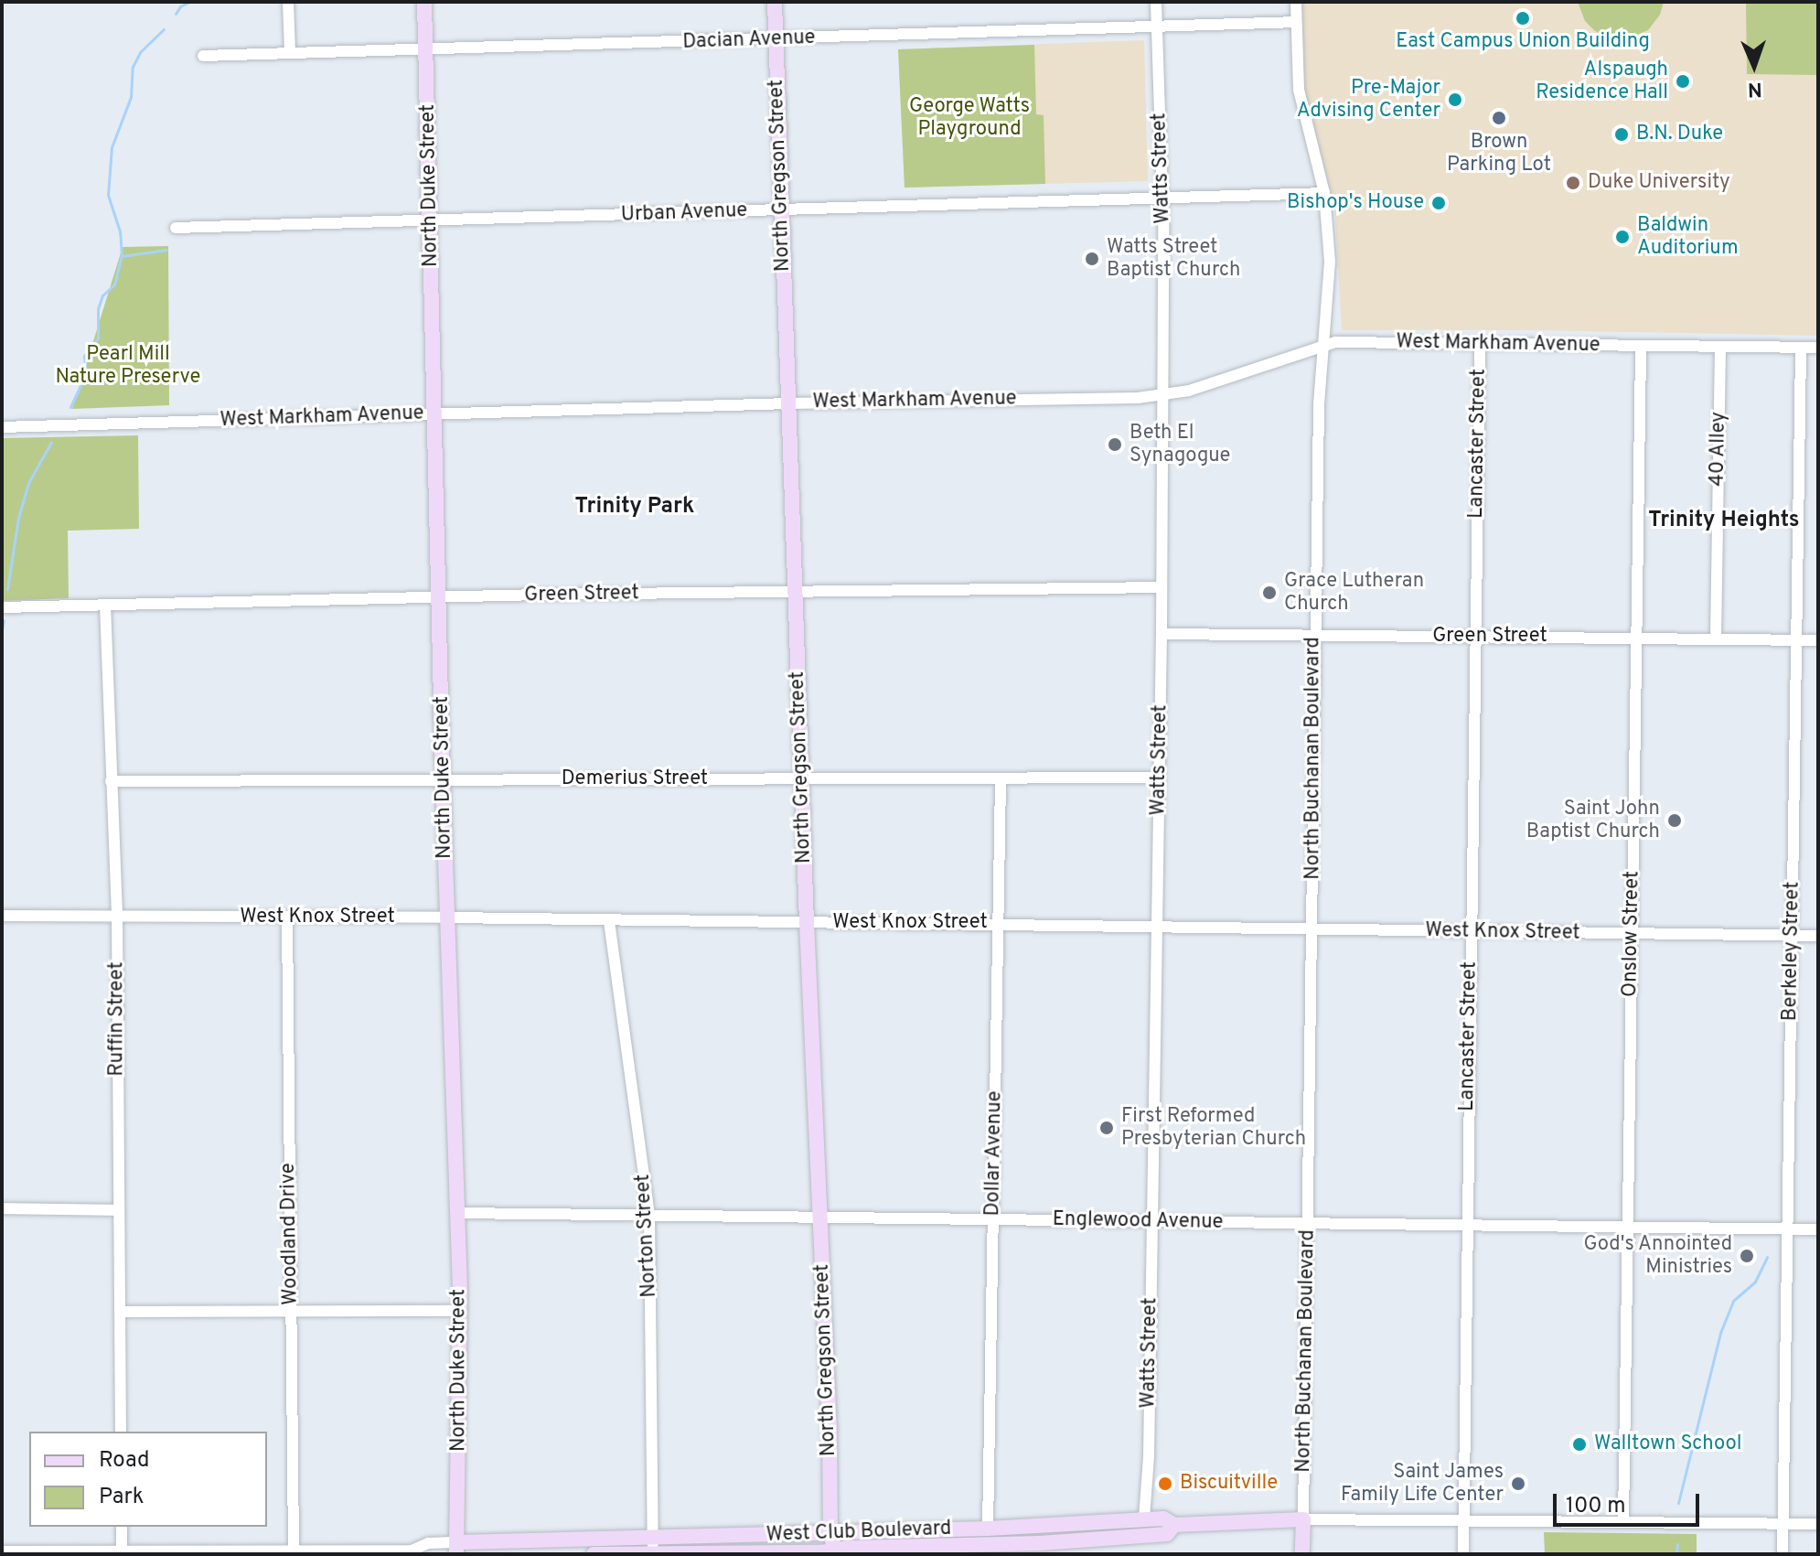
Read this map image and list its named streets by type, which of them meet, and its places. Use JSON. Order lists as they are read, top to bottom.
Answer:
{
  "streets": {
    "main road": ["North Gregson Street", "North Duke Street", "West Club Boulevard"],
    "street": [
      "Dacian Avenue",
      "Watts Street",
      "Urban Avenue",
      "West Markham Avenue",
      "Lancaster Street",
      "40 Alley",
      "Green Street",
      "North Buchanan Boulevard",
      "Demerius Street",
      "West Knox Street",
      "Onslow Street",
      "Berkeley Street",
      "Ruffin Street",
      "Dollar Avenue",
      "Englewood Avenue",
      "Woodland Drive",
      "Norton Street"
    ]
  },
  "crossings": [
    ["Dacian Avenue", "Watts Street"],
    ["Dacian Avenue", "North Gregson Street"],
    ["Dacian Avenue", "North Duke Street"],
    ["Dacian Avenue", "North Buchanan Boulevard"],
    ["Watts Street", "Urban Avenue"],
    ["Watts Street", "West Markham Avenue"],
    ["Watts Street", "Green Street"],
    ["Watts Street", "Demerius Street"],
    ["Watts Street", "West Knox Street"],
    ["Watts Street", "Englewood Avenue"],
    ["Watts Street", "West Club Boulevard"],
    ["North Gregson Street", "Urban Avenue"],
    ["North Gregson Street", "West Markham Avenue"],
    ["North Gregson Street", "Green Street"],
    ["North Gregson Street", "Demerius Street"],
    ["North Gregson Street", "West Knox Street"],
    ["North Gregson Street", "Englewood Avenue"],
    ["North Gregson Street", "West Club Boulevard"],
    ["North Duke Street", "Urban Avenue"],
    ["North Duke Street", "West Markham Avenue"],
    ["North Duke Street", "Green Street"],
    ["North Duke Street", "Demerius Street"],
    ["North Duke Street", "West Knox Street"],
    ["North Duke Street", "Englewood Avenue"],
    ["North Duke Street", "West Club Boulevard"],
    ["Urban Avenue", "North Buchanan Boulevard"],
    ["West Markham Avenue", "Lancaster Street"],
    ["West Markham Avenue", "40 Alley"],
    ["West Markham Avenue", "North Buchanan Boulevard"],
    ["West Markham Avenue", "Onslow Street"],
    ["West Markham Avenue", "Berkeley Street"],
    ["Lancaster Street", "Green Street"],
    ["Lancaster Street", "West Knox Street"],
    ["Lancaster Street", "Englewood Avenue"],
    ["Lancaster Street", "West Club Boulevard"],
    ["40 Alley", "Green Street"],
    ["Green Street", "North Buchanan Boulevard"],
    ["Green Street", "Onslow Street"],
    ["Green Street", "Berkeley Street"],
    ["Green Street", "Ruffin Street"],
    ["North Buchanan Boulevard", "West Knox Street"],
    ["North Buchanan Boulevard", "Englewood Avenue"],
    ["North Buchanan Boulevard", "West Club Boulevard"],
    ["Demerius Street", "Ruffin Street"],
    ["Demerius Street", "Dollar Avenue"],
    ["West Knox Street", "Onslow Street"],
    ["West Knox Street", "Berkeley Street"],
    ["West Knox Street", "Ruffin Street"],
    ["West Knox Street", "Dollar Avenue"],
    ["West Knox Street", "Woodland Drive"],
    ["West Knox Street", "Norton Street"],
    ["Onslow Street", "Englewood Avenue"],
    ["Onslow Street", "West Club Boulevard"],
    ["Berkeley Street", "Englewood Avenue"],
    ["Berkeley Street", "West Club Boulevard"],
    ["Dollar Avenue", "Englewood Avenue"],
    ["Dollar Avenue", "West Club Boulevard"],
    ["Englewood Avenue", "Norton Street"],
    ["Woodland Drive", "West Club Boulevard"],
    ["Norton Street", "West Club Boulevard"]
  ],
  "districts": ["Trinity Park", "Trinity Heights"],
  "parks": ["George Watts Playground", "Pearl Mill Nature Preserve"],
  "places": [
    "East Campus Union Building",
    "Alspaugh Residence Hall",
    "Pre-Major Advising Center",
    "Brown Parking Lot",
    "B.N. Duke",
    "Duke University",
    "Bishop's House",
    "Baldwin Auditorium",
    "Watts Street Baptist Church",
    "Beth El Synagogue",
    "Grace Lutheran Church",
    "Saint John Baptist Church",
    "First Reformed Presbyterian Church",
    "God's Annointed Ministries",
    "Walltown School",
    "Biscuitville",
    "Saint James Family Life Center"
  ],
  "legend": ["Road", "Park"],
  "scale_bar": "100 m",
  "north": "bottom"
}
